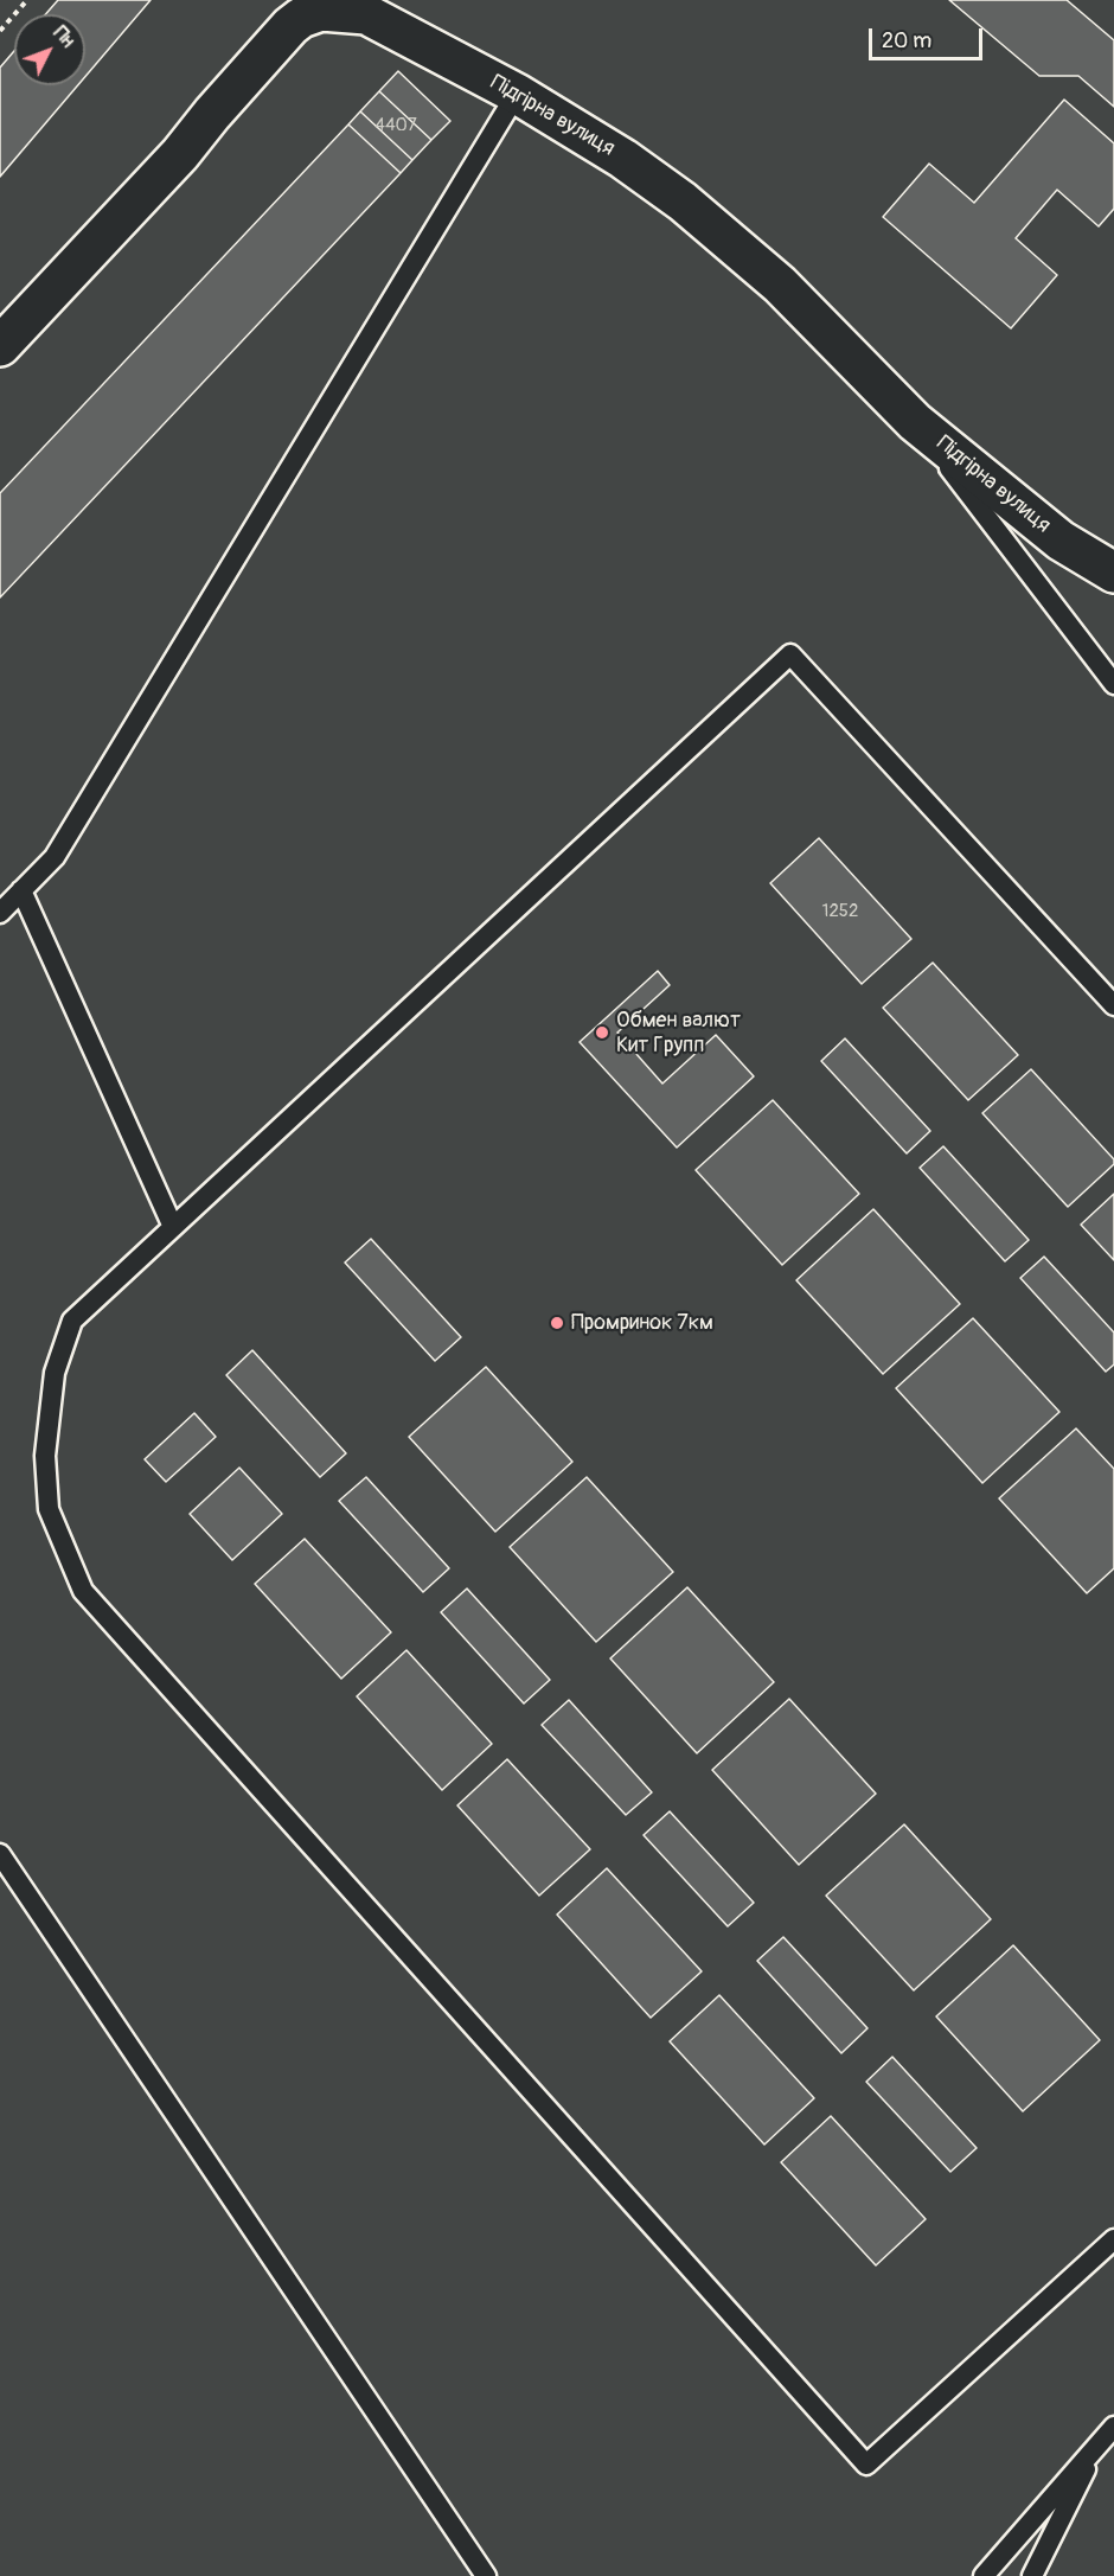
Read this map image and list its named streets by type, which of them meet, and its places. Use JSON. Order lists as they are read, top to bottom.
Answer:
{
  "streets": {
    "street": ["Підгірна вулиця"]
  },
  "places": ["Обмен валют Кит Групп", "Промринок 7км"],
  "house_numbers": ["4407", "1252"],
  "scale_bar": "20 m",
  "north": "top right"
}
